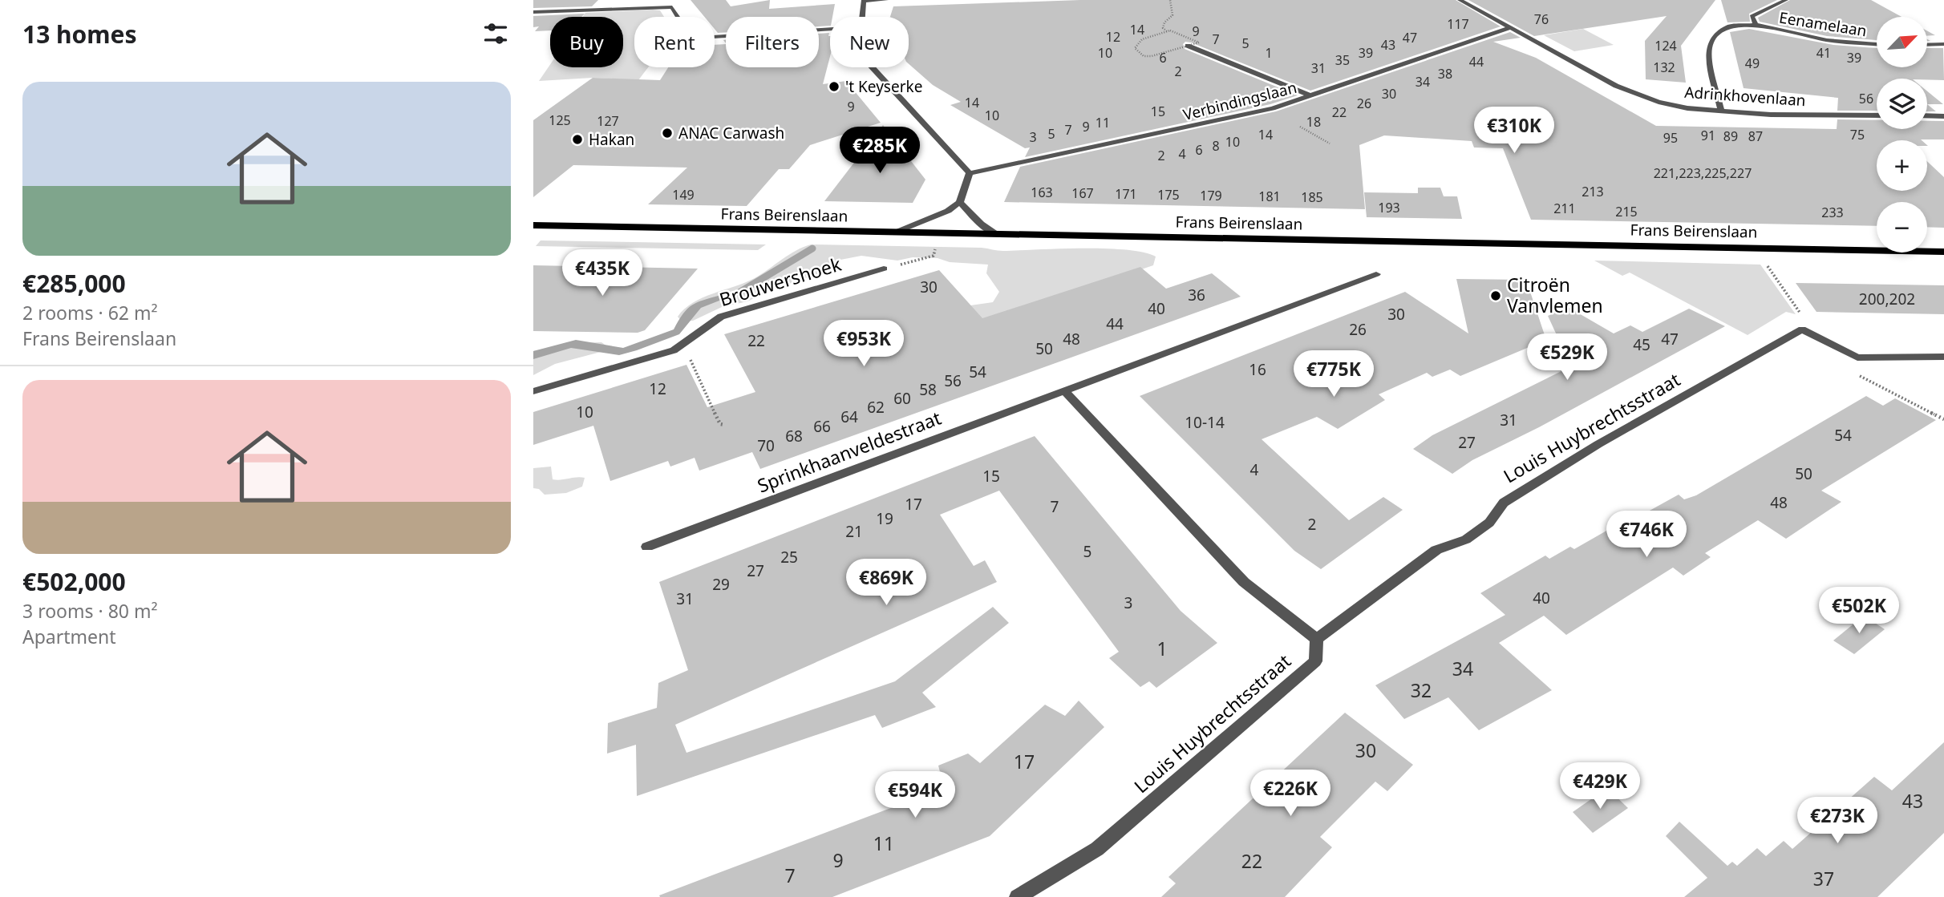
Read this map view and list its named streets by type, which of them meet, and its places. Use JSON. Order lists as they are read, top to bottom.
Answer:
{
  "streets": {
    "main road": ["Frans Beirenslaan"],
    "street": [
      "Eenamelaan",
      "Adrinkhovenlaan",
      "Verbindingslaan",
      "Brouwershoek",
      "Louis Huybrechtsstraat",
      "Sprinkhaanveldestraat"
    ]
  },
  "crossings": [
    ["Eenamelaan", "Adrinkhovenlaan"],
    ["Adrinkhovenlaan", "Verbindingslaan"]
  ],
  "places": [
    "'t Keyserke",
    "ANAC Carwash",
    "Hakan",
    "Citroën Vanvlemen"
  ],
  "house_numbers": [
    "76",
    "117",
    "14",
    "9",
    "12",
    "47",
    "7",
    "5",
    "43",
    "124",
    "10",
    "1",
    "39",
    "41",
    "6",
    "39",
    "35",
    "44",
    "49",
    "132",
    "31",
    "2",
    "38",
    "34",
    "30",
    "56",
    "14",
    "26",
    "9",
    "15",
    "22",
    "10",
    "125",
    "127",
    "18",
    "11",
    "9",
    "7",
    "5",
    "14",
    "75",
    "91",
    "89",
    "87",
    "3",
    "95",
    "10",
    "8",
    "6",
    "4",
    "2",
    "221,223,225,227",
    "213",
    "163",
    "167",
    "171",
    "149",
    "175",
    "179",
    "181",
    "185",
    "193",
    "211",
    "215",
    "233",
    "30",
    "36",
    "200,202",
    "40",
    "30",
    "44",
    "26",
    "48",
    "47",
    "22",
    "45",
    "50",
    "16",
    "54",
    "56",
    "12",
    "58",
    "60",
    "62",
    "10",
    "64",
    "31",
    "10-14",
    "66",
    "54",
    "68",
    "27",
    "70",
    "4",
    "50",
    "15",
    "48",
    "17",
    "7",
    "19",
    "2",
    "21",
    "5",
    "25",
    "27",
    "29",
    "40",
    "31",
    "3",
    "1",
    "34",
    "32",
    "30",
    "17",
    "43",
    "11",
    "9",
    "22",
    "7",
    "37"
  ],
  "north": "top right",
  "page": {
    "heading": "13 homes",
    "map_buttons": ["+", "−"],
    "chip": [
      "Buy",
      "Rent",
      "Filters",
      "New"
    ],
    "list": [
      {
        "name": "€285,000",
        "note": "2 rooms · 62 m² · Frans Beirenslaan"
      },
      {
        "name": "€502,000",
        "note": "3 rooms · 80 m² · Apartment"
      }
    ],
    "price": [
      "€310K",
      "€285K",
      "€435K",
      "€953K",
      "€529K",
      "€775K",
      "€746K",
      "€869K",
      "€502K",
      "€429K",
      "€226K",
      "€594K",
      "€273K"
    ]
  }
}
